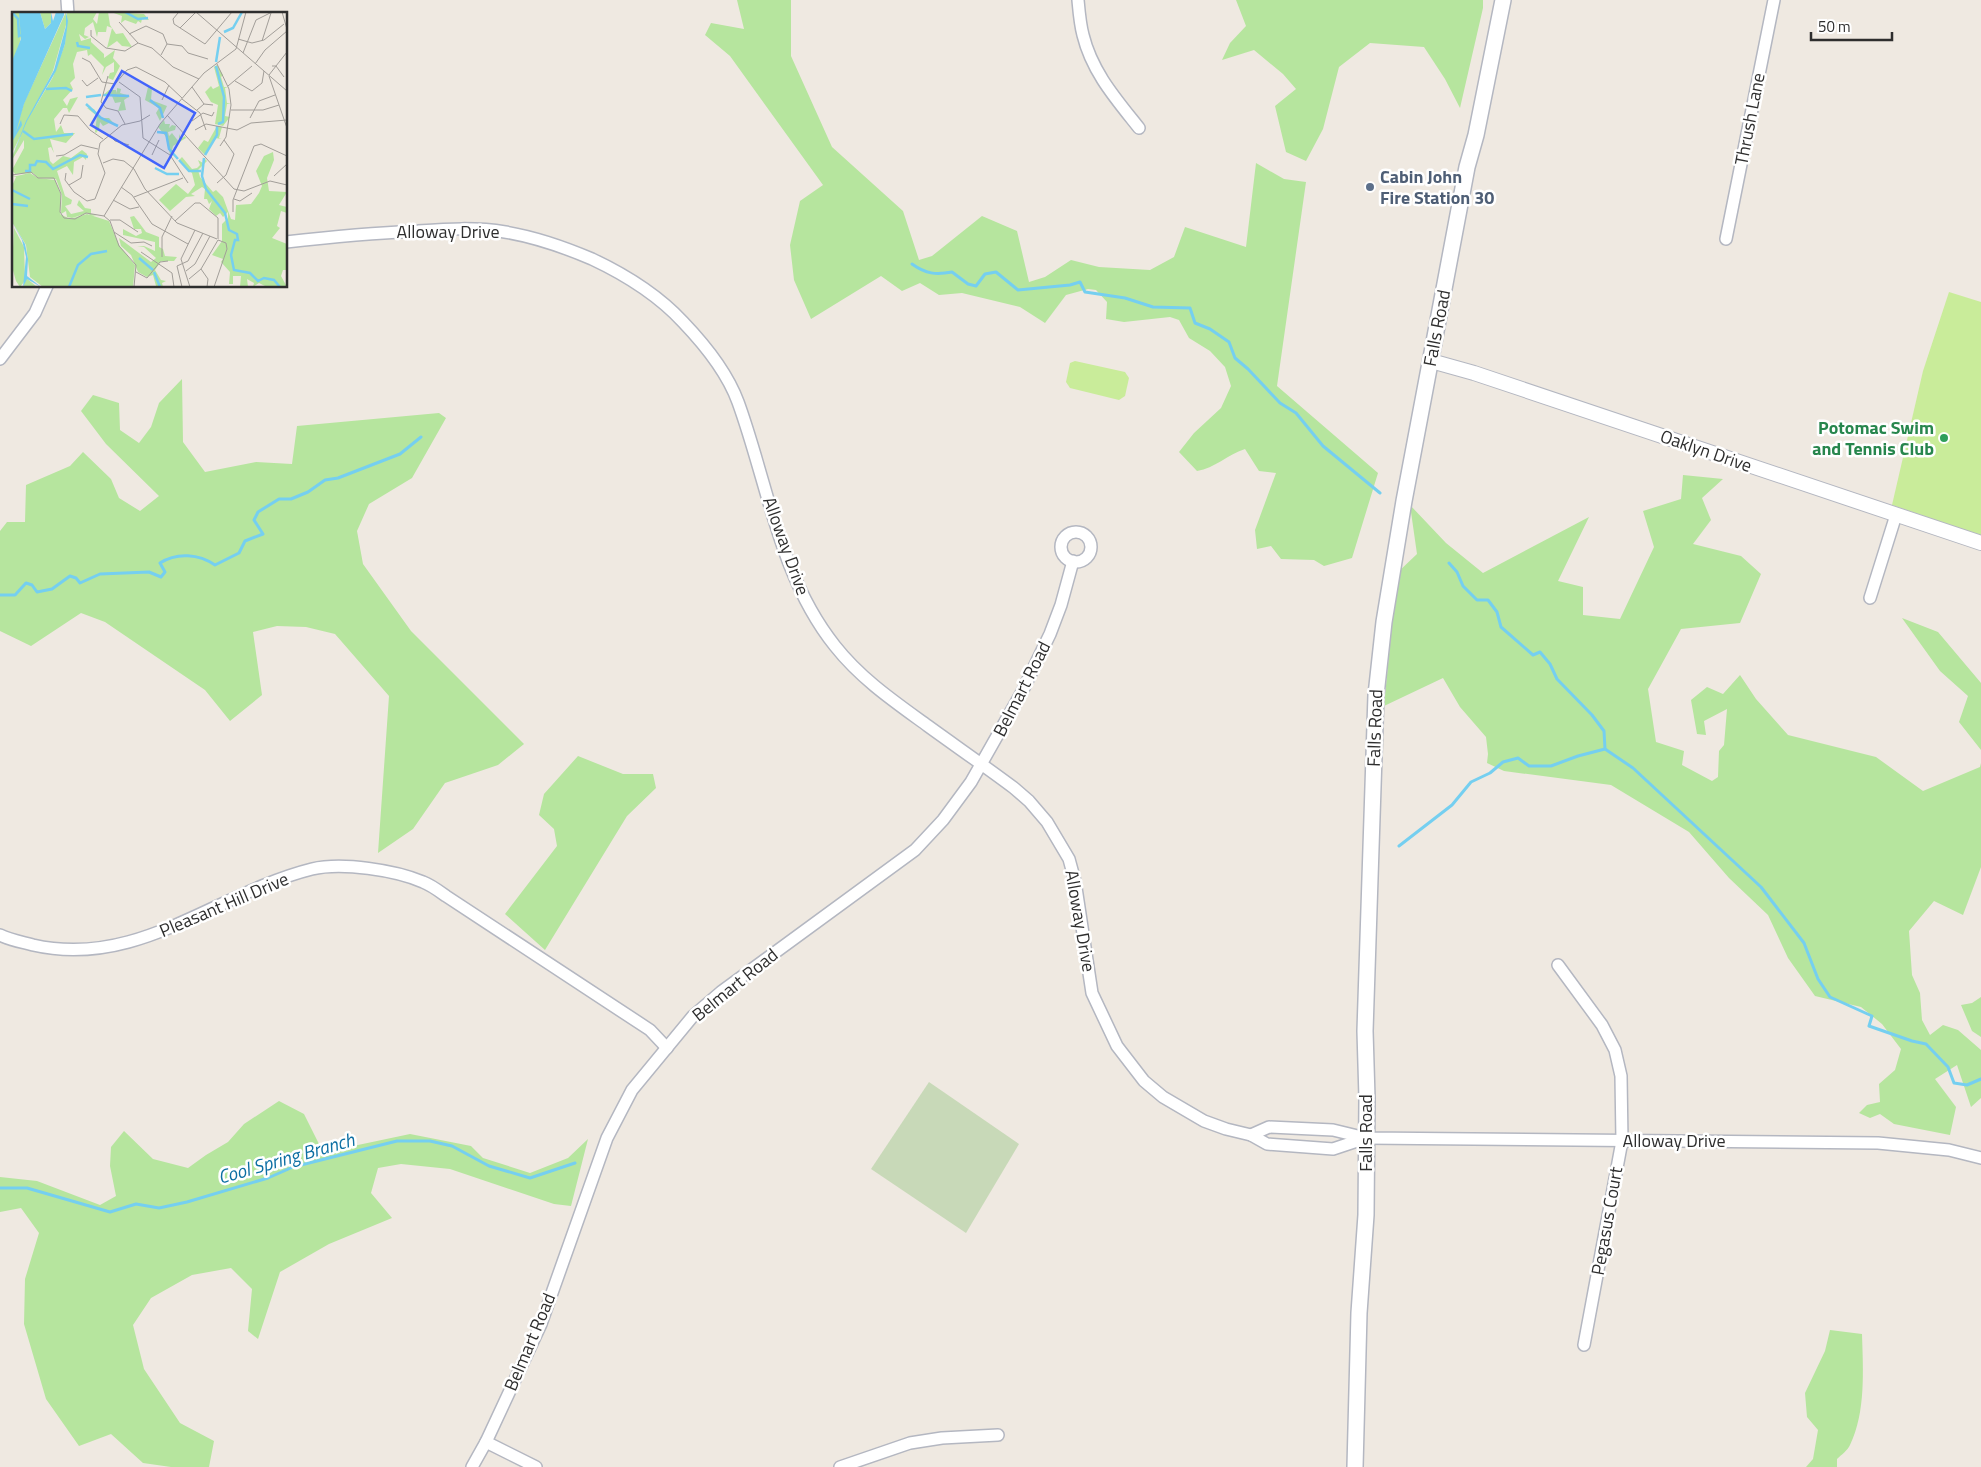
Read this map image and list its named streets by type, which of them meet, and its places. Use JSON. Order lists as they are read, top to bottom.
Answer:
{
  "streets": {
    "main road": ["Falls Road"],
    "street": [
      "Thrush Lane",
      "Alloway Drive",
      "Oaklyn Drive",
      "Belmart Road",
      "Pleasant Hill Drive",
      "Pegasus Court"
    ]
  },
  "crossings": [
    ["Alloway Drive", "Falls Road"],
    ["Alloway Drive", "Belmart Road"],
    ["Alloway Drive", "Pegasus Court"],
    ["Falls Road", "Oaklyn Drive"],
    ["Belmart Road", "Pleasant Hill Drive"]
  ],
  "water": ["Cool Spring Branch"],
  "places": ["Cabin John Fire Station 30", "Potomac Swim and Tennis Club"],
  "scale_bar": "50 m"
}
